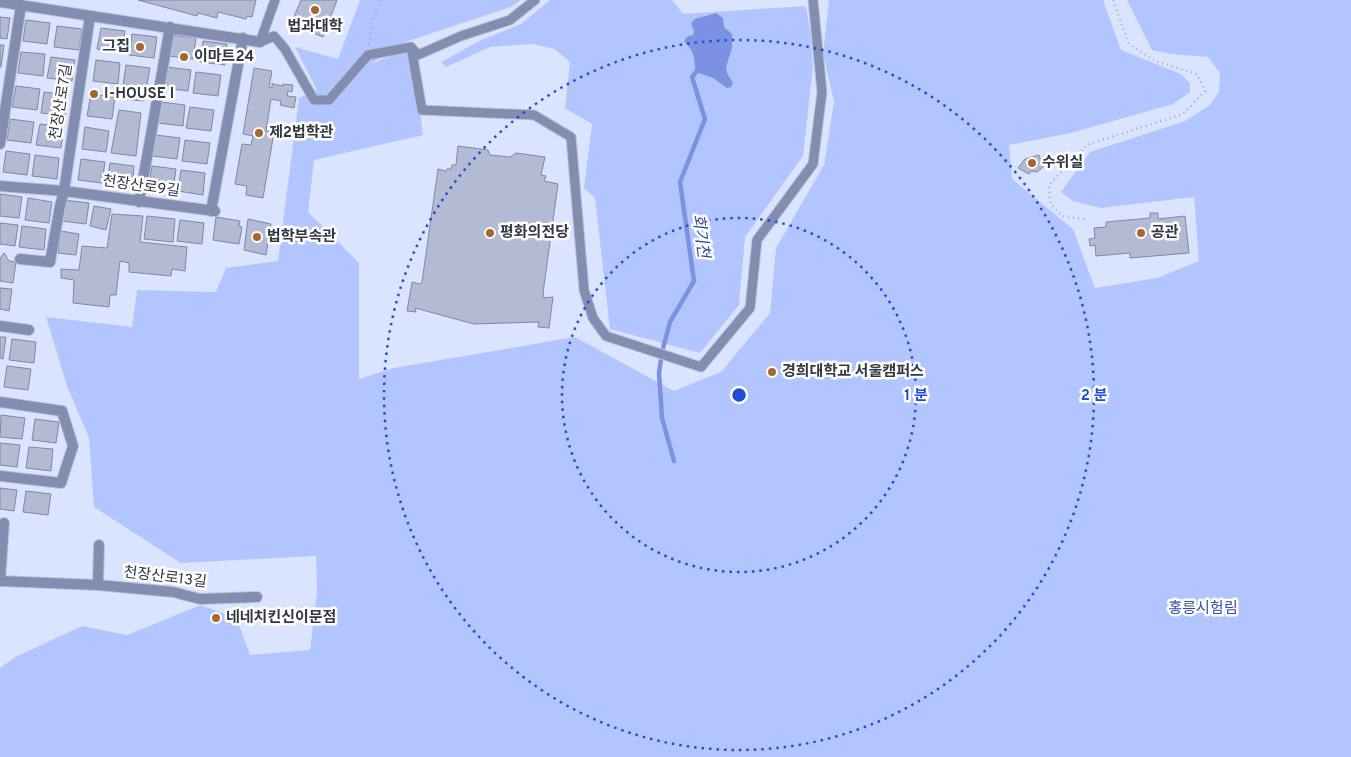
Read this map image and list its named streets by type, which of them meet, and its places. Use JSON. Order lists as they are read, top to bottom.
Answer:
{
  "streets": {
    "street": ["천장산로7길", "천장산로9길", "천장산로13길"]
  },
  "crossings": [
    ["천장산로7길", "천장산로9길"]
  ],
  "water": ["회기천"],
  "parks": ["홍릉시험림"],
  "places": [
    "법과대학",
    "그집",
    "이마트24",
    "I-HOUSE I",
    "제2법학관",
    "수위실",
    "평화의전당",
    "공관",
    "법학부속관",
    "경희대학교 서울캠퍼스",
    "네네치킨신이문점"
  ],
  "rings": ["1 분", "2 분"]
}
